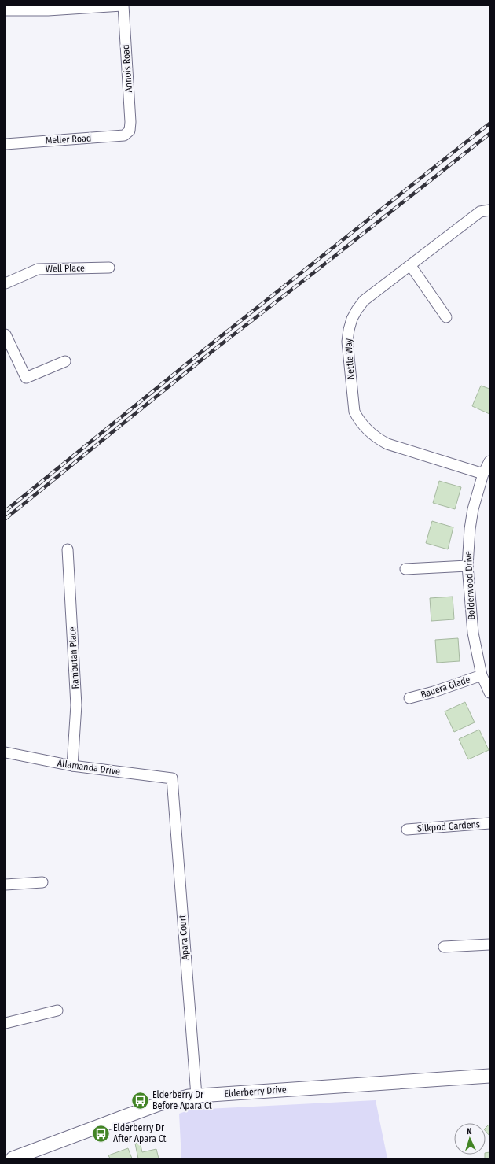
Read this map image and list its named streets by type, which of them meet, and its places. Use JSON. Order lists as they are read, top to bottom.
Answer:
{
  "streets": {
    "street": [
      "Annois Road",
      "Meller Road",
      "Well Place",
      "Nettle Way",
      "Bolderwood Drive",
      "Rambutan Place",
      "Bauera Glade",
      "Allamanda Drive",
      "Silkpod Gardens",
      "Apara Court",
      "Elderberry Drive"
    ]
  },
  "crossings": [
    ["Annois Road", "Meller Road"],
    ["Nettle Way", "Bolderwood Drive"],
    ["Bolderwood Drive", "Bauera Glade"],
    ["Rambutan Place", "Allamanda Drive"],
    ["Allamanda Drive", "Apara Court"],
    ["Apara Court", "Elderberry Drive"]
  ],
  "places": {
    "bus stop": ["Elderberry Dr Before Apara Ct", "Elderberry Dr After Apara Ct"]
  },
  "north": "top"
}
